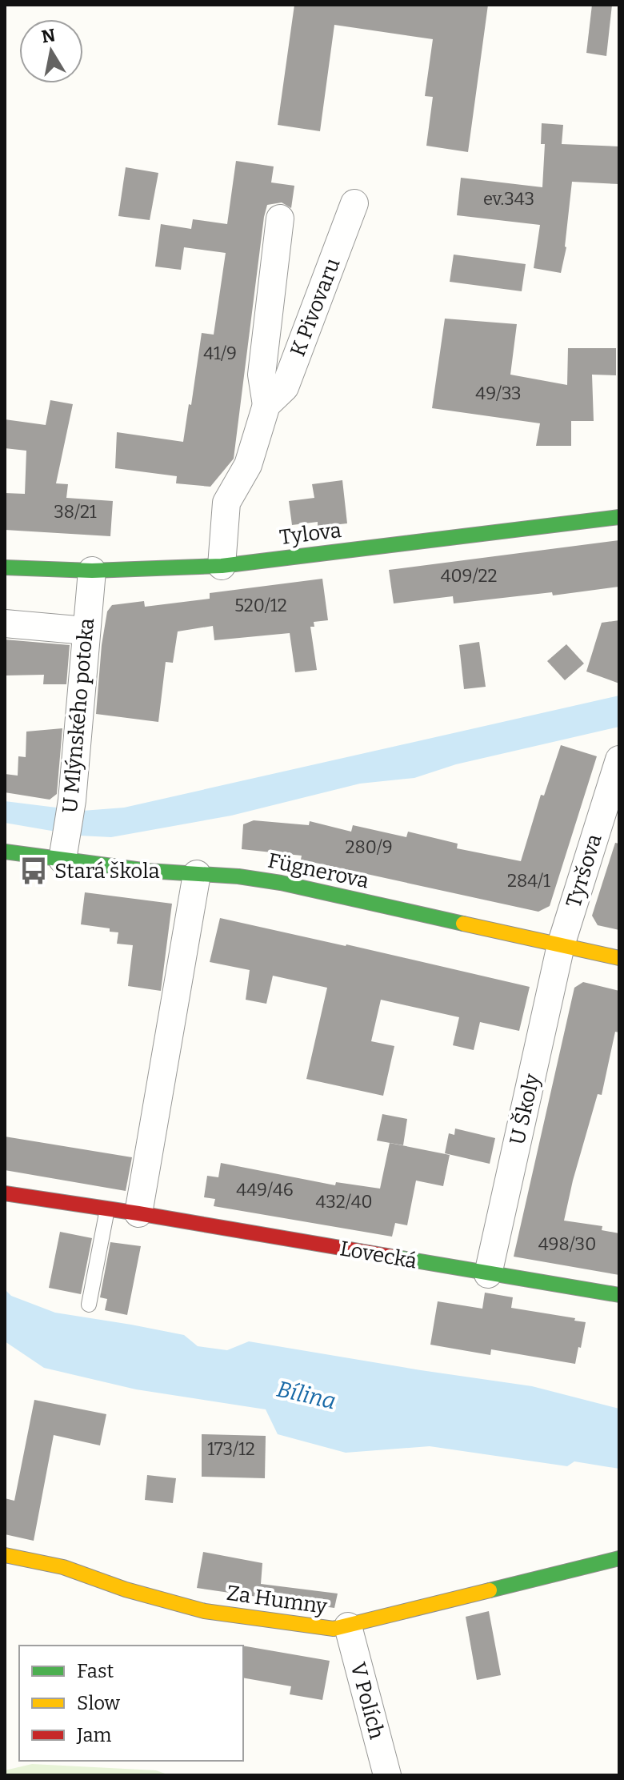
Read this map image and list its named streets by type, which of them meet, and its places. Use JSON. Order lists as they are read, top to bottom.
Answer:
{
  "streets": {
    "street": [
      "K Pivovaru",
      "Tylova",
      "U Mlýnského potoka",
      "Fügnerova",
      "Tyršova",
      "U Školy",
      "Lovecká",
      "Za Humny",
      "V Polích"
    ]
  },
  "crossings": [
    ["K Pivovaru", "Tylova"],
    ["Tylova", "U Mlýnského potoka"],
    ["U Mlýnského potoka", "Fügnerova"],
    ["Fügnerova", "Tyršova"],
    ["Fügnerova", "U Školy"],
    ["Tyršova", "U Školy"],
    ["U Školy", "Lovecká"],
    ["Za Humny", "V Polích"]
  ],
  "water": ["Bílina"],
  "places": {
    "bus stop": ["Stará škola"]
  },
  "house_numbers": [
    "ev.343",
    "41/9",
    "49/33",
    "38/21",
    "409/22",
    "520/12",
    "280/9",
    "284/1",
    "449/46",
    "432/40",
    "498/30",
    "173/12"
  ],
  "legend": ["Fast", "Slow", "Jam"],
  "north": "top"
}
